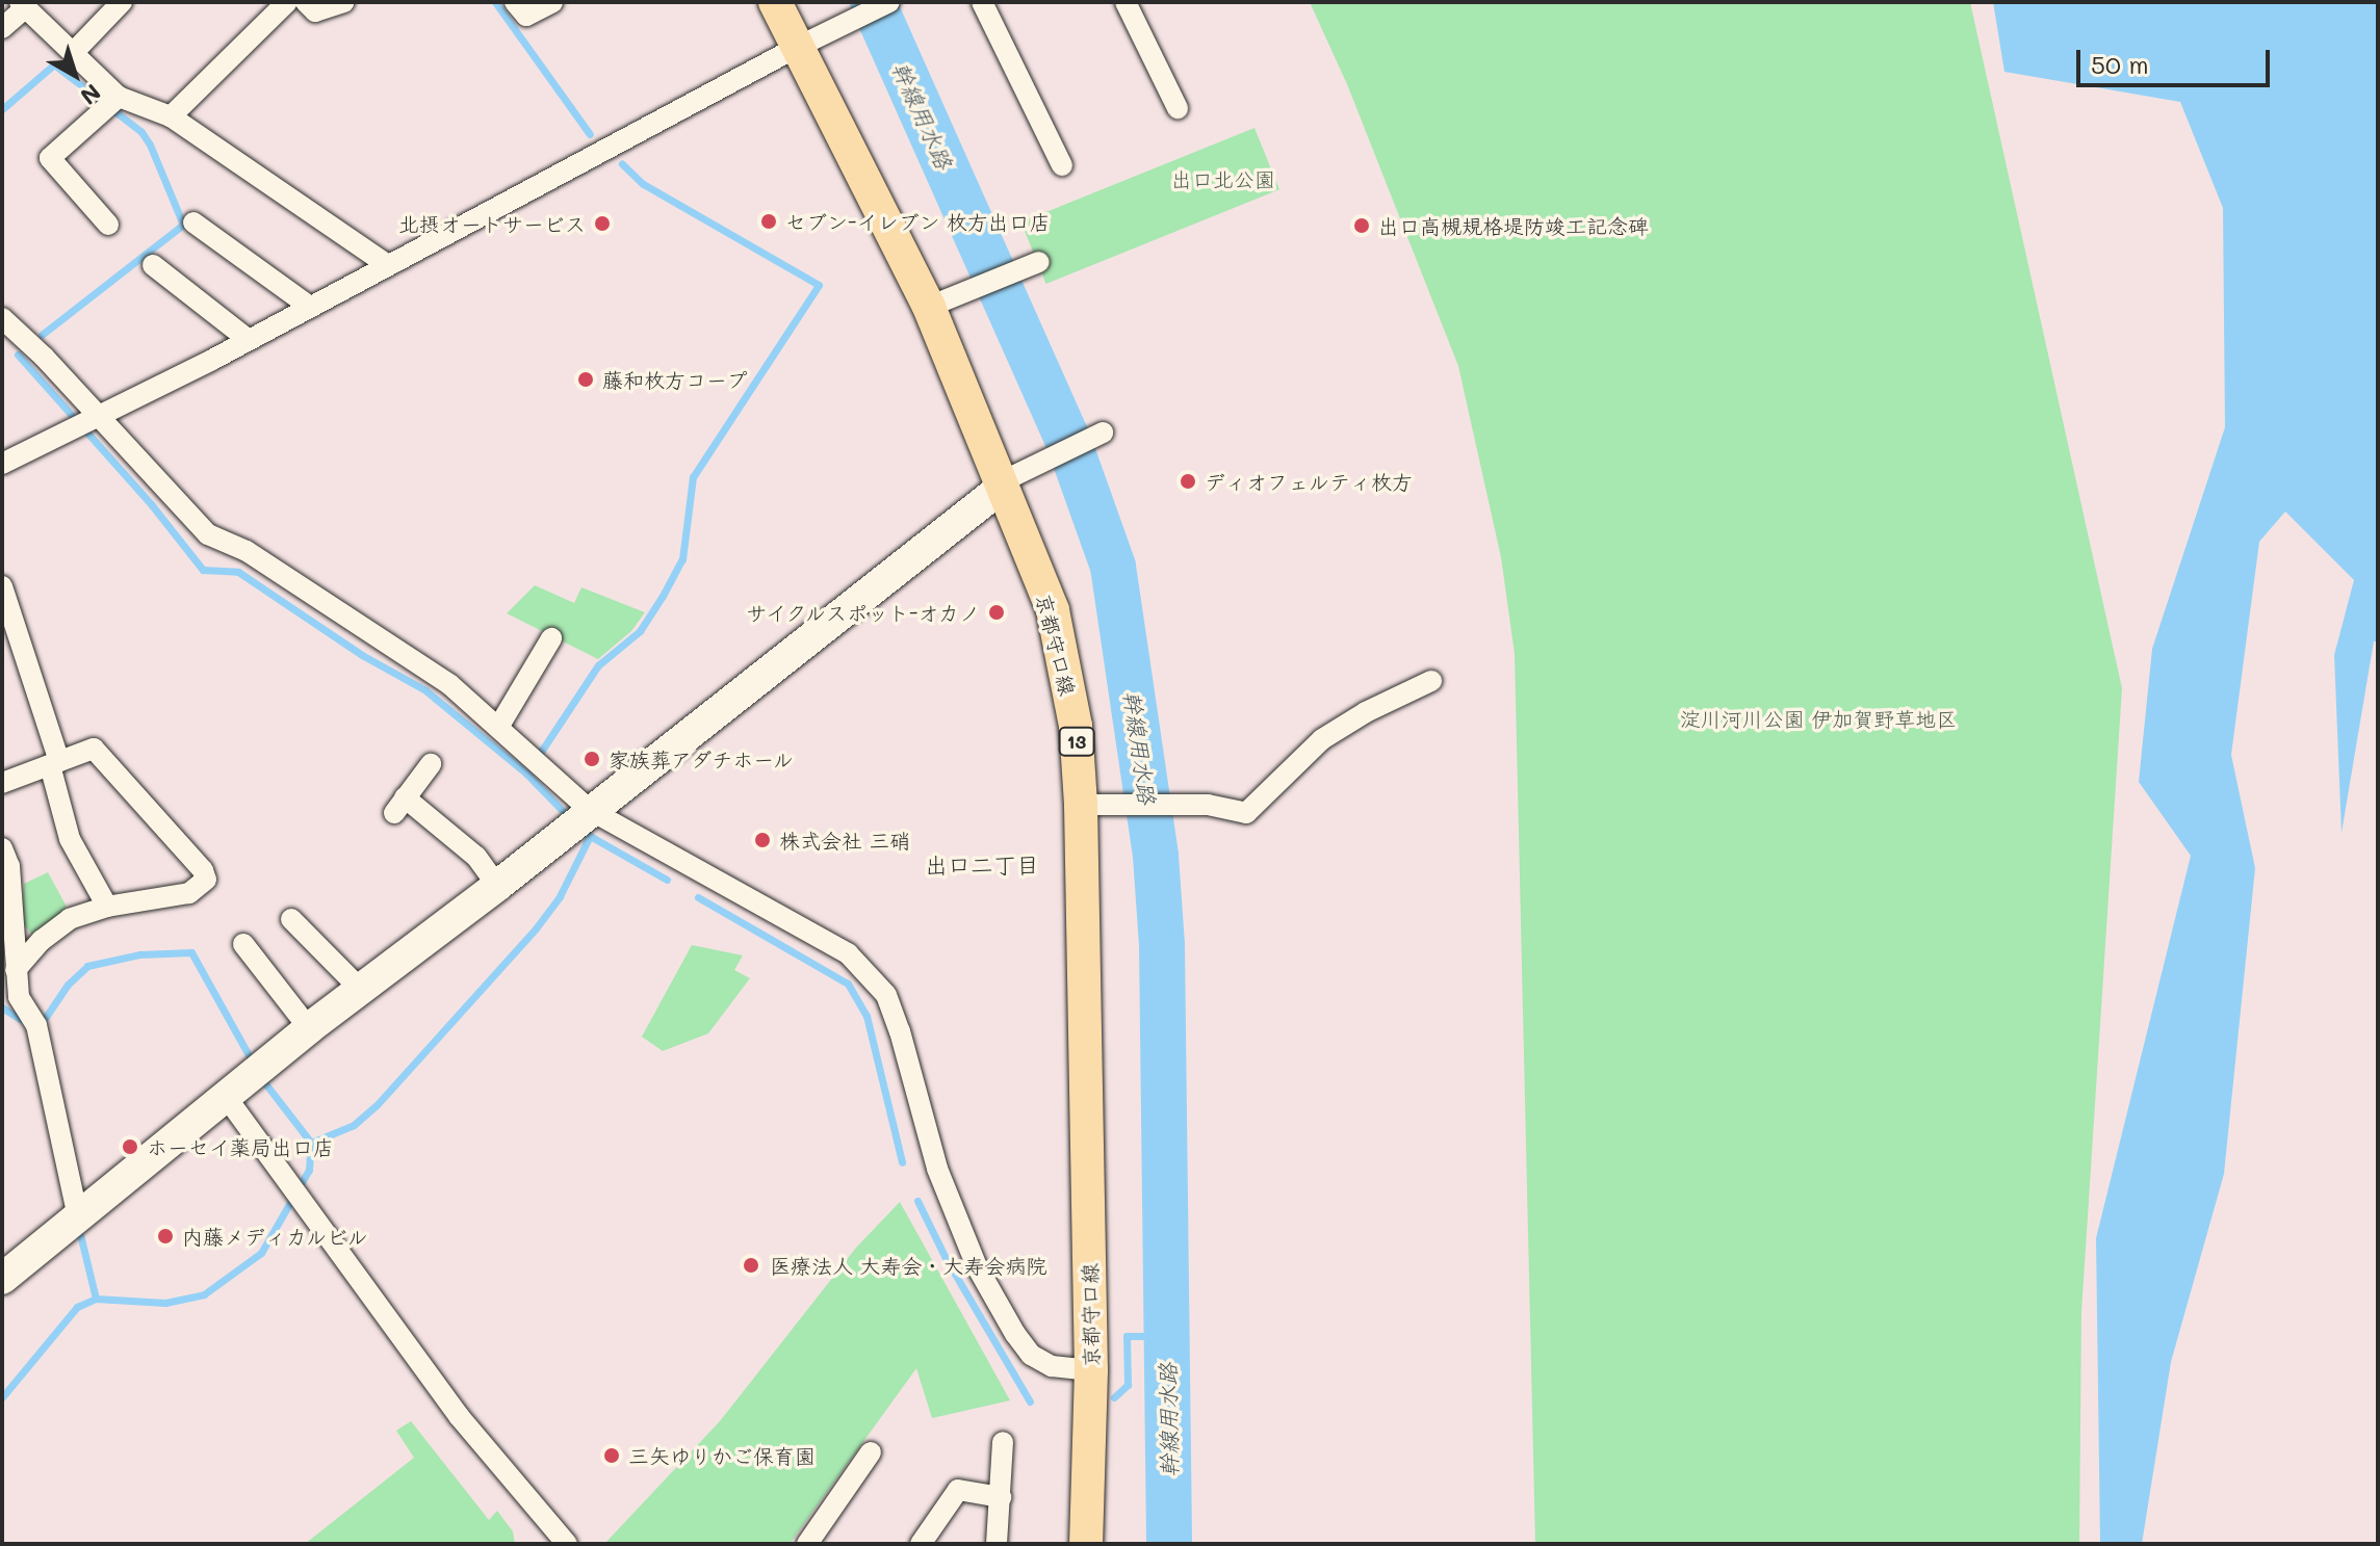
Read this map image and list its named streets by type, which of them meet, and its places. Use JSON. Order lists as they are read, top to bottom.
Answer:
{
  "streets": {
    "main road": ["京都守口線", "13"]
  },
  "districts": ["出口二丁目"],
  "water": ["幹線用水路"],
  "parks": ["出口北公園", "淀川河川公園 伊加賀野草地区"],
  "places": [
    "セブン-イレブン 枚方出口店",
    "北摂オートサービス",
    "出口高槻規格堤防竣工記念碑",
    "藤和枚方コープ",
    "ディオフェルティ枚方",
    "サイクルスポット-オカノ",
    "家族葬アダチホール",
    "株式会社 三硝",
    "ホーセイ薬局出口店",
    "内藤メディカルビル",
    "医療法人 大寿会・大寿会病院",
    "三矢ゆりかご保育園"
  ],
  "scale_bar": "50 m",
  "north": "bottom right"
}
